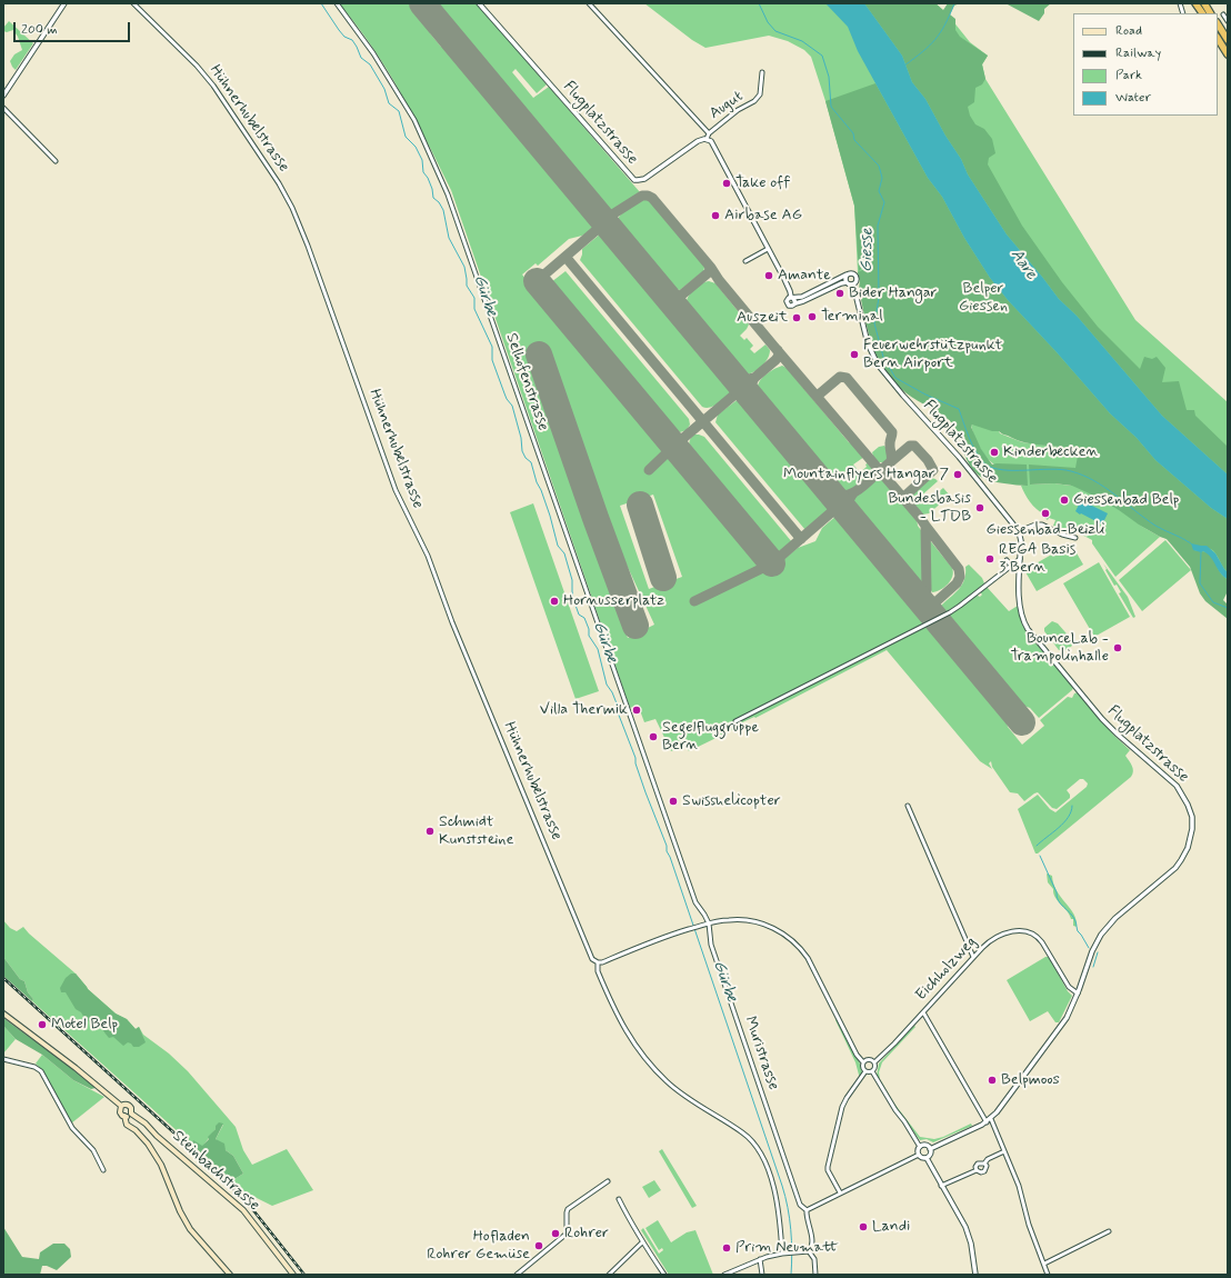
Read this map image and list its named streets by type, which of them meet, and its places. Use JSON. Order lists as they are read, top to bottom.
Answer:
{
  "streets": {
    "main road": ["Steinbachstrasse"],
    "street": [
      "Augut",
      "Hühnerhubelstrasse",
      "Flugplatzstrasse",
      "Selhofenstrasse",
      "Eichholzweg",
      "Muristrasse"
    ]
  },
  "crossings": [
    ["Flugplatzstrasse", "Eichholzweg"],
    ["Selhofenstrasse", "Muristrasse"]
  ],
  "water": ["Giesse", "Aare", "Gürbe"],
  "parks": ["Belper Giessen"],
  "places": [
    "Take off",
    "Airbase AG",
    "Amante",
    "Bider Hangar",
    "Terminal",
    "Auszeit",
    "Feuerwehrstützpunkt Bern Airport",
    "Kinderbecken",
    "Mountainflyers Hangar 7",
    "Giessenbad Belp",
    "Bundesbasis - LTDB",
    "Giessenbad-Beizli",
    "REGA Basis 3 Bern",
    "Hornusserplatz",
    "BounceLab - Trampolinhalle",
    "Villa Thermik",
    "Segelfluggruppe Bern",
    "Swisshelicopter",
    "Schmidt Kunststeine",
    "Motel Belp",
    "Belpmoos",
    "Landi",
    "Rohrer",
    "Hofladen Rohrer Gemüse",
    "Prim Neumatt"
  ],
  "legend": [
    "Road",
    "Railway",
    "Park",
    "Water"
  ],
  "scale_bar": "200 m"
}
